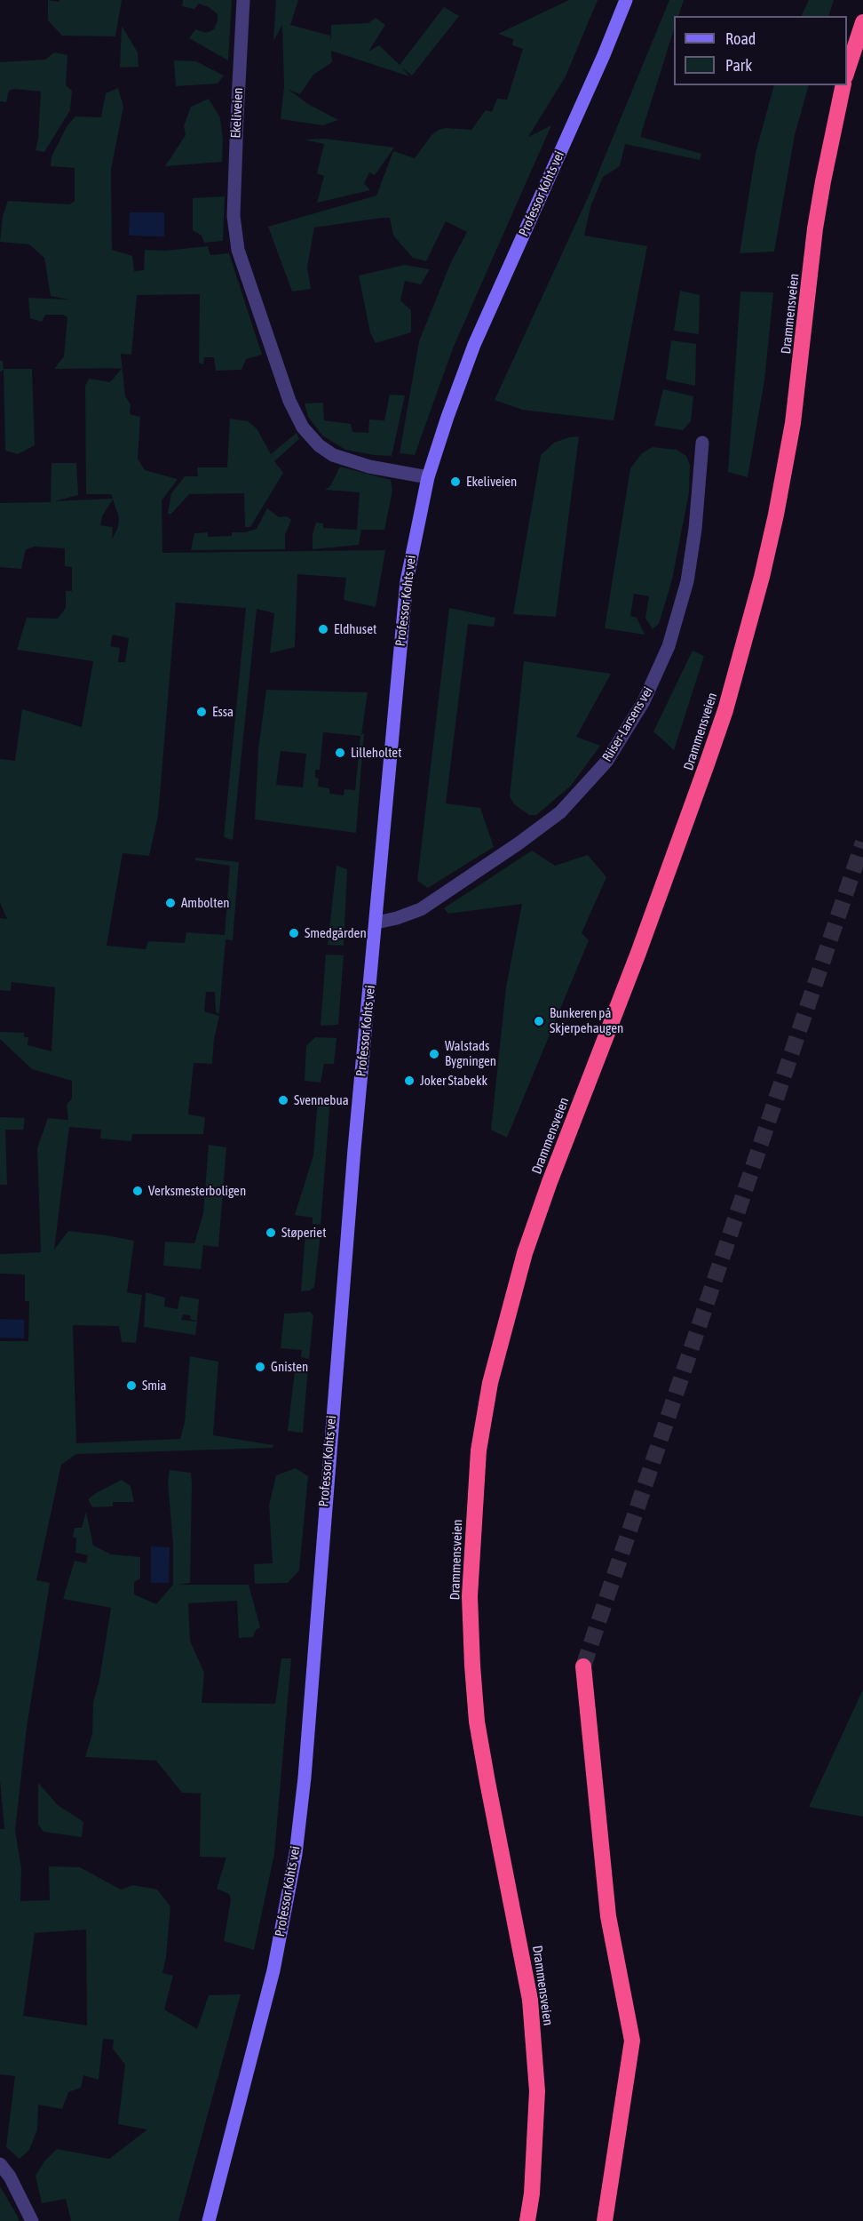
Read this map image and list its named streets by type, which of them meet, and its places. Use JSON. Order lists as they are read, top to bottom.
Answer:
{
  "streets": {
    "highway": ["Drammensveien"],
    "main road": ["Professor Kohts vei"],
    "street": ["Ekeliveien", "Riiser-Larsens vei"]
  },
  "crossings": [
    ["Ekeliveien", "Professor Kohts vei"],
    ["Professor Kohts vei", "Riiser-Larsens vei"]
  ],
  "places": [
    "Ekeliveien",
    "Eldhuset",
    "Essa",
    "Lilleholtet",
    "Ambolten",
    "Smedgården",
    "Bunkeren på Skjerpehaugen",
    "Walstads Bygningen",
    "Joker Stabekk",
    "Svennebua",
    "Verksmesterboligen",
    "Støperiet",
    "Gnisten",
    "Smia"
  ],
  "legend": ["Road", "Park"]
}
